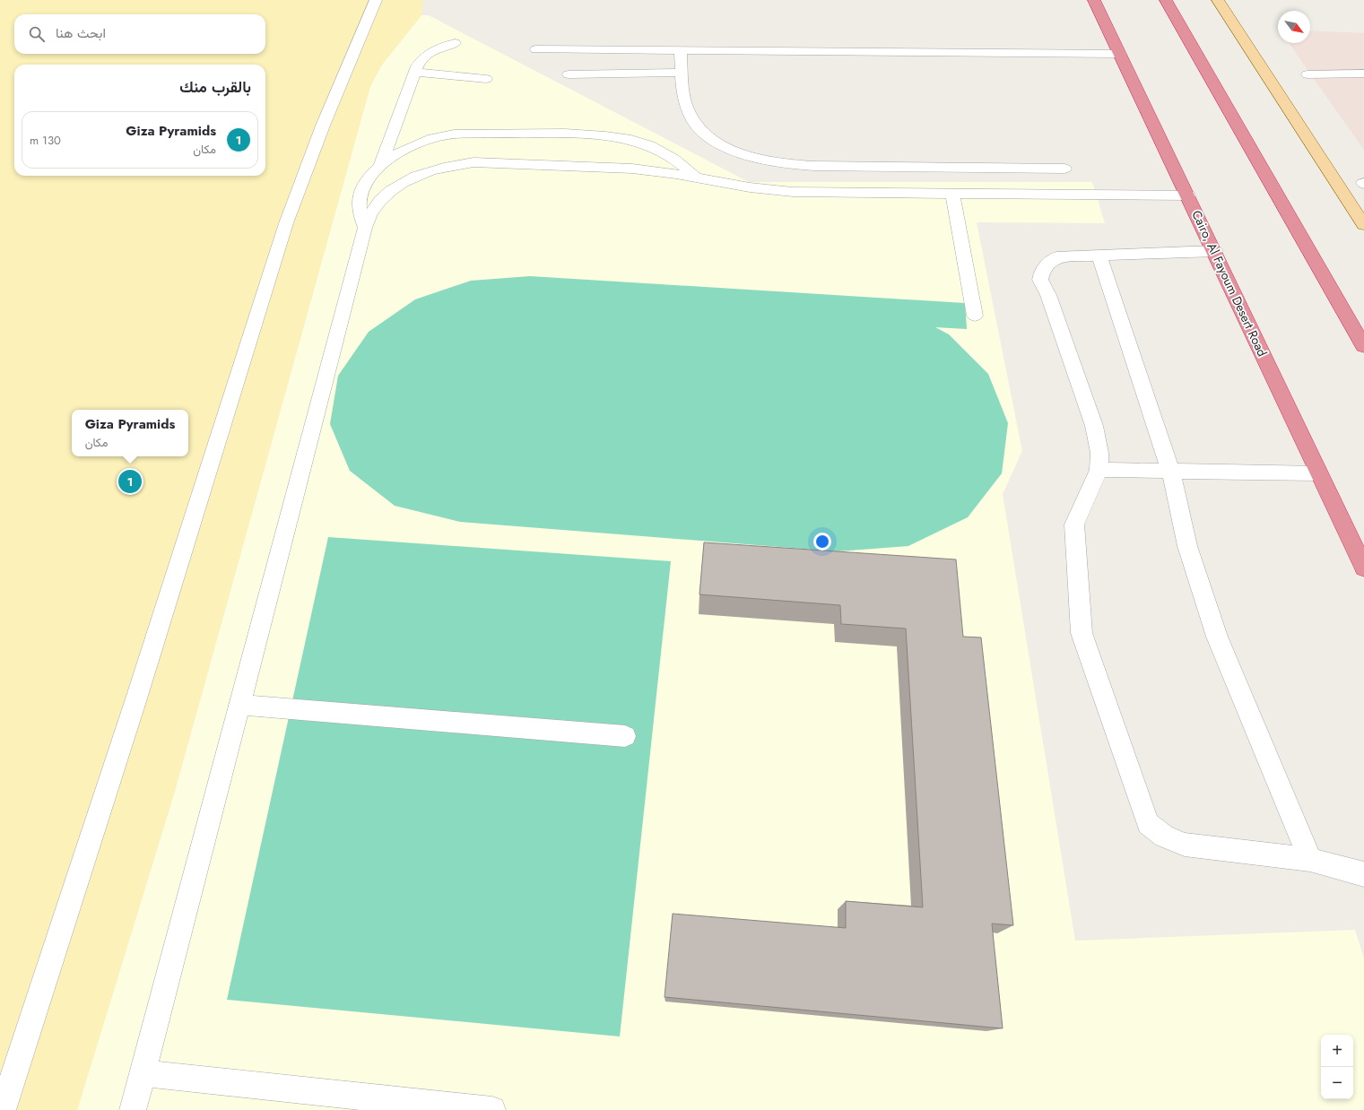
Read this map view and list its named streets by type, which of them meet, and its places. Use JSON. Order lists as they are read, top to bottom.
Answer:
{
  "streets": {
    "highway": ["Cairo, Al Fayoum Desert Road"]
  },
  "north": "bottom right",
  "page": {
    "search": "ابحث هنا",
    "heading": "بالقرب منك",
    "list": [
      {
        "mark": "1",
        "name": "Giza Pyramids",
        "note": "مكان",
        "value": "130 m"
      }
    ],
    "popup": ["Giza Pyramids", "مكان"],
    "pins": "1",
    "map_buttons": ["+", "−"]
  }
}
